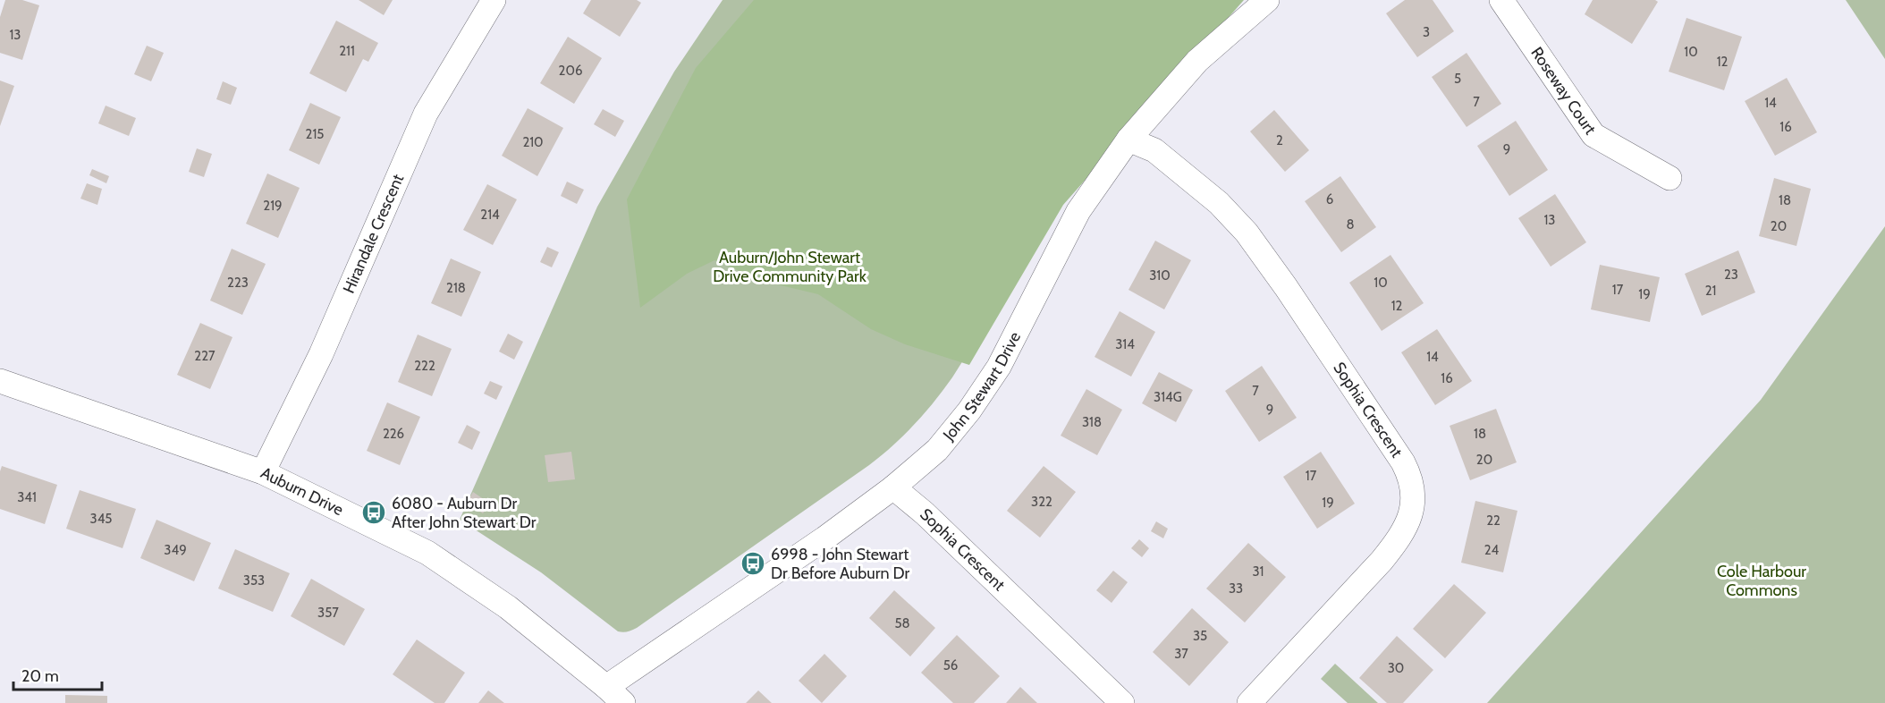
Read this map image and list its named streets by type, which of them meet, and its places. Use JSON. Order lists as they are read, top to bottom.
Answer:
{
  "streets": {
    "street": [
      "Roseway Court",
      "Hirandale Crescent",
      "John Stewart Drive",
      "Sophia Crescent",
      "Auburn Drive"
    ]
  },
  "crossings": [
    ["Hirandale Crescent", "Auburn Drive"],
    ["John Stewart Drive", "Sophia Crescent"],
    ["John Stewart Drive", "Auburn Drive"]
  ],
  "parks": ["Auburn/John Stewart Drive Community Park", "Cole Harbour Commons"],
  "places": {
    "bus stop": ["6080 - Auburn Dr After John Stewart Dr", "6998 - John Stewart Dr Before Auburn Dr"]
  },
  "house_numbers": [
    "3",
    "13",
    "211",
    "10",
    "12",
    "206",
    "5",
    "7",
    "14",
    "16",
    "215",
    "2",
    "210",
    "9",
    "6",
    "18",
    "219",
    "214",
    "13",
    "8",
    "20",
    "23",
    "310",
    "223",
    "10",
    "218",
    "17",
    "21",
    "19",
    "12",
    "314",
    "227",
    "14",
    "222",
    "16",
    "7",
    "314G",
    "9",
    "318",
    "226",
    "18",
    "20",
    "17",
    "341",
    "322",
    "19",
    "345",
    "22",
    "349",
    "24",
    "31",
    "353",
    "33",
    "357",
    "58",
    "35",
    "37",
    "56",
    "30"
  ],
  "scale_bar": "20 m"
}
